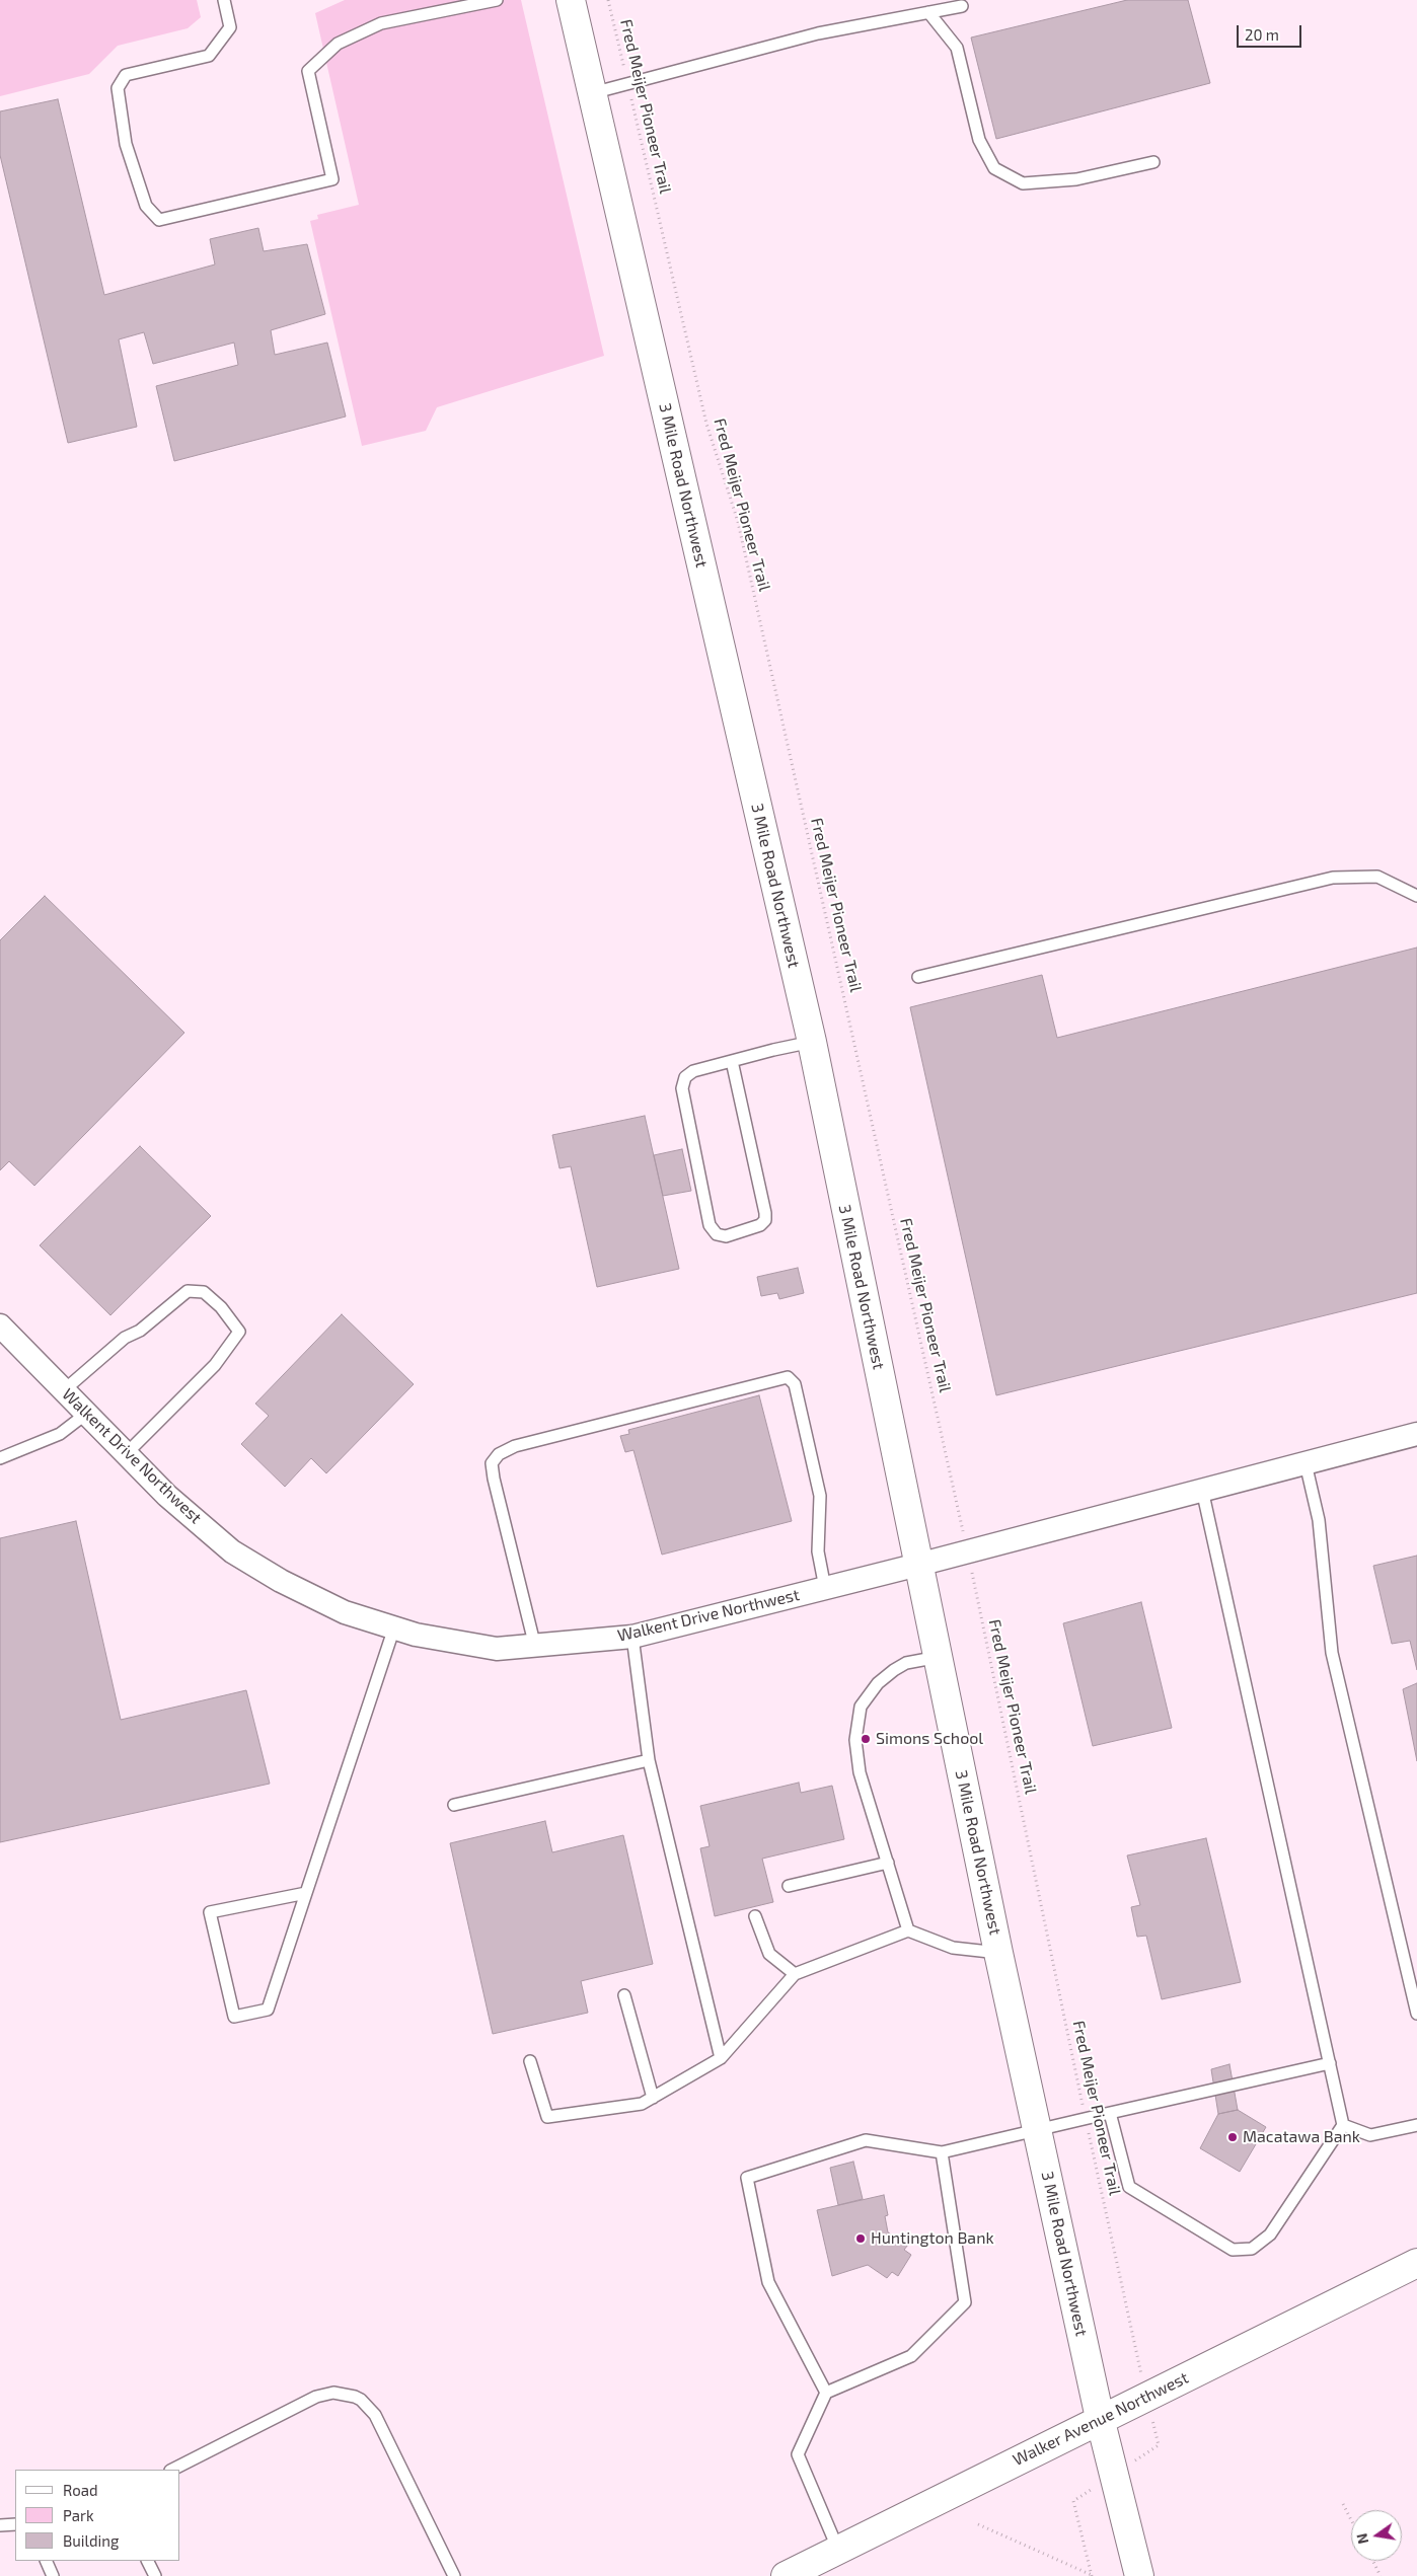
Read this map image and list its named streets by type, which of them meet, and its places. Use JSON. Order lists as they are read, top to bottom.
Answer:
{
  "streets": {
    "main road": ["3 Mile Road Northwest", "Walker Avenue Northwest"],
    "street": ["Walkent Drive Northwest"],
    "path": ["Fred Meijer Pioneer Trail"]
  },
  "crossings": [
    ["Fred Meijer Pioneer Trail", "3 Mile Road Northwest"],
    ["Fred Meijer Pioneer Trail", "Walkent Drive Northwest"],
    ["Fred Meijer Pioneer Trail", "Walker Avenue Northwest"],
    ["3 Mile Road Northwest", "Walkent Drive Northwest"],
    ["3 Mile Road Northwest", "Walker Avenue Northwest"]
  ],
  "places": ["Simons School", "Macatawa Bank", "Huntington Bank"],
  "legend": ["Road", "Park", "Building"],
  "scale_bar": "20 m",
  "north": "left"
}
